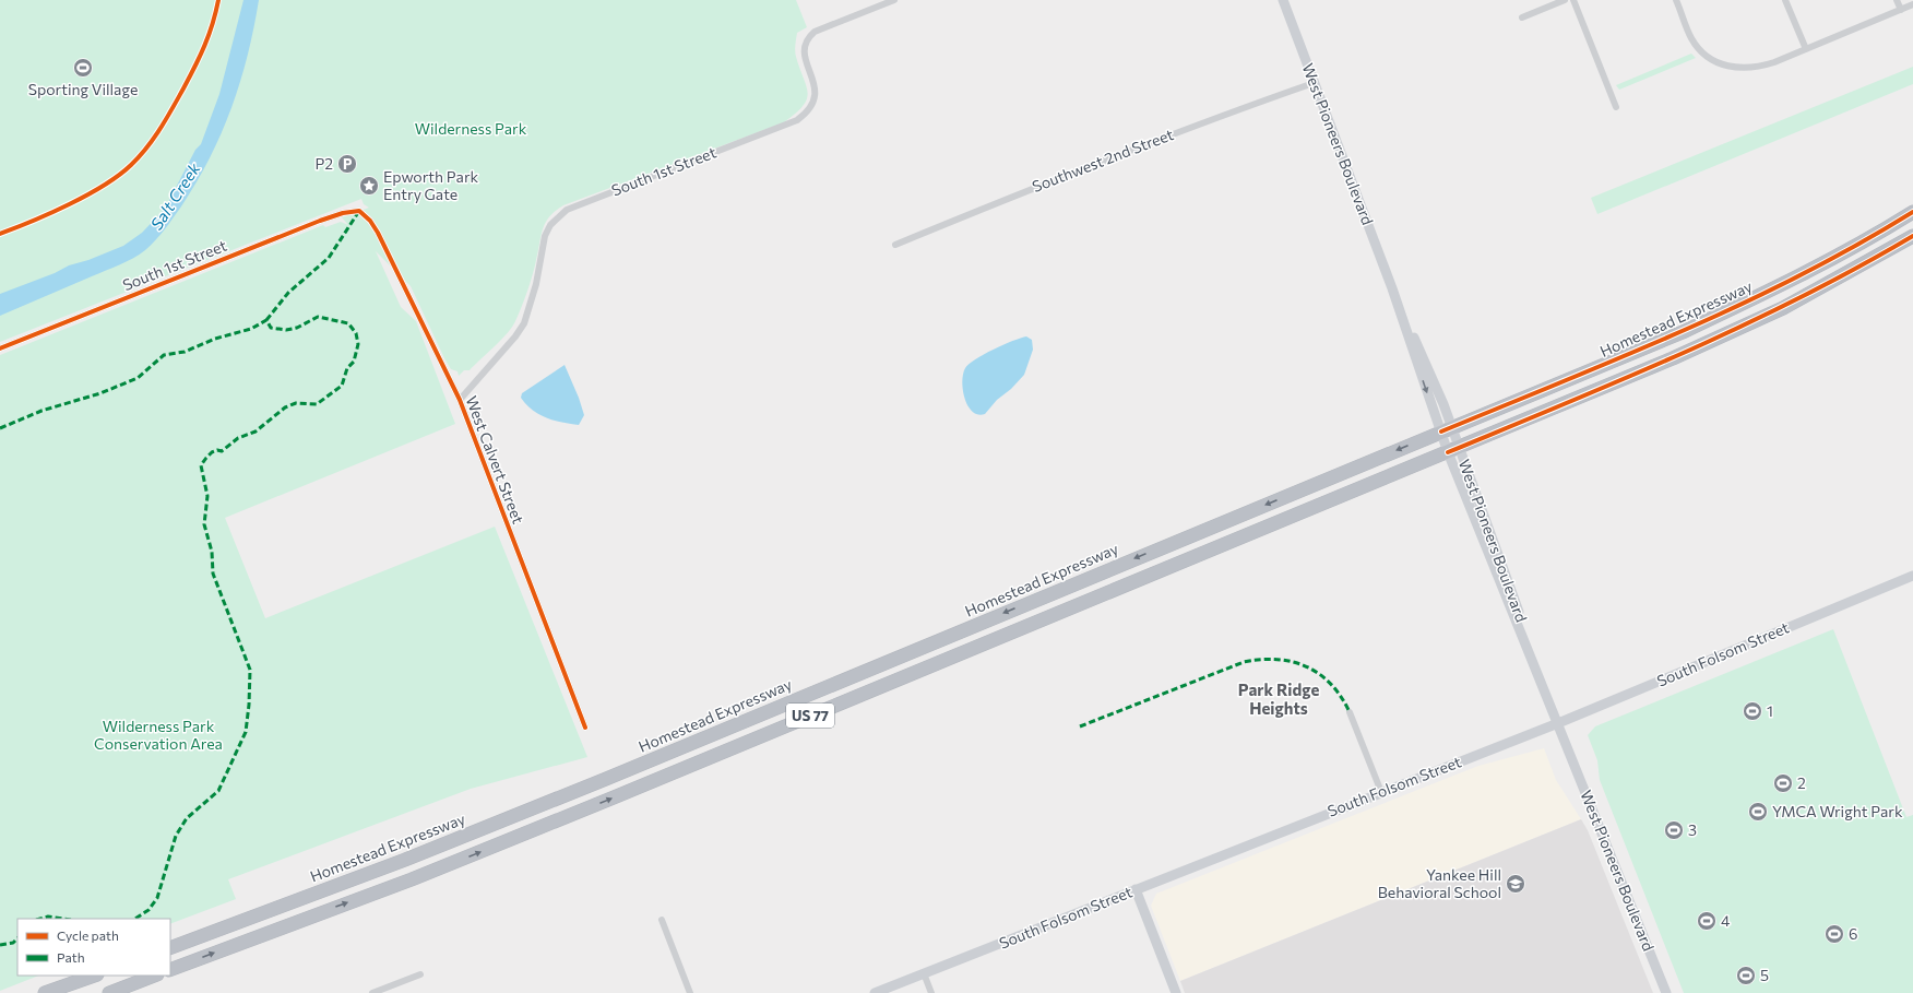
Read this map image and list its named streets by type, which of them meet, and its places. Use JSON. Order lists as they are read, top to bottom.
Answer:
{
  "streets": {
    "highway": ["Homestead Expressway", "US 77"],
    "main road": ["West Pioneers Boulevard", "South Folsom Street"],
    "street": ["Southwest 2nd Street", "South 1st Street", "West Calvert Street"]
  },
  "crossings": [
    ["West Pioneers Boulevard", "Southwest 2nd Street"],
    ["West Pioneers Boulevard", "Homestead Expressway"],
    ["West Pioneers Boulevard", "South Folsom Street"],
    ["West Pioneers Boulevard", "US 77"],
    ["South 1st Street", "West Calvert Street"]
  ],
  "districts": ["Park Ridge Heights"],
  "water": ["Salt Creek"],
  "parks": ["Wilderness Park", "Wilderness Park Conservation Area"],
  "places": {
    "sports": [
      "Sporting Village",
      "1",
      "2",
      "YMCA Wright Park",
      "3",
      "4",
      "6",
      "5"
    ],
    "parking": ["P2"],
    "place": ["Epworth Park Entry Gate"],
    "school or university": ["Yankee Hill Behavioral School"]
  },
  "legend": ["Cycle path", "Path"]
}
